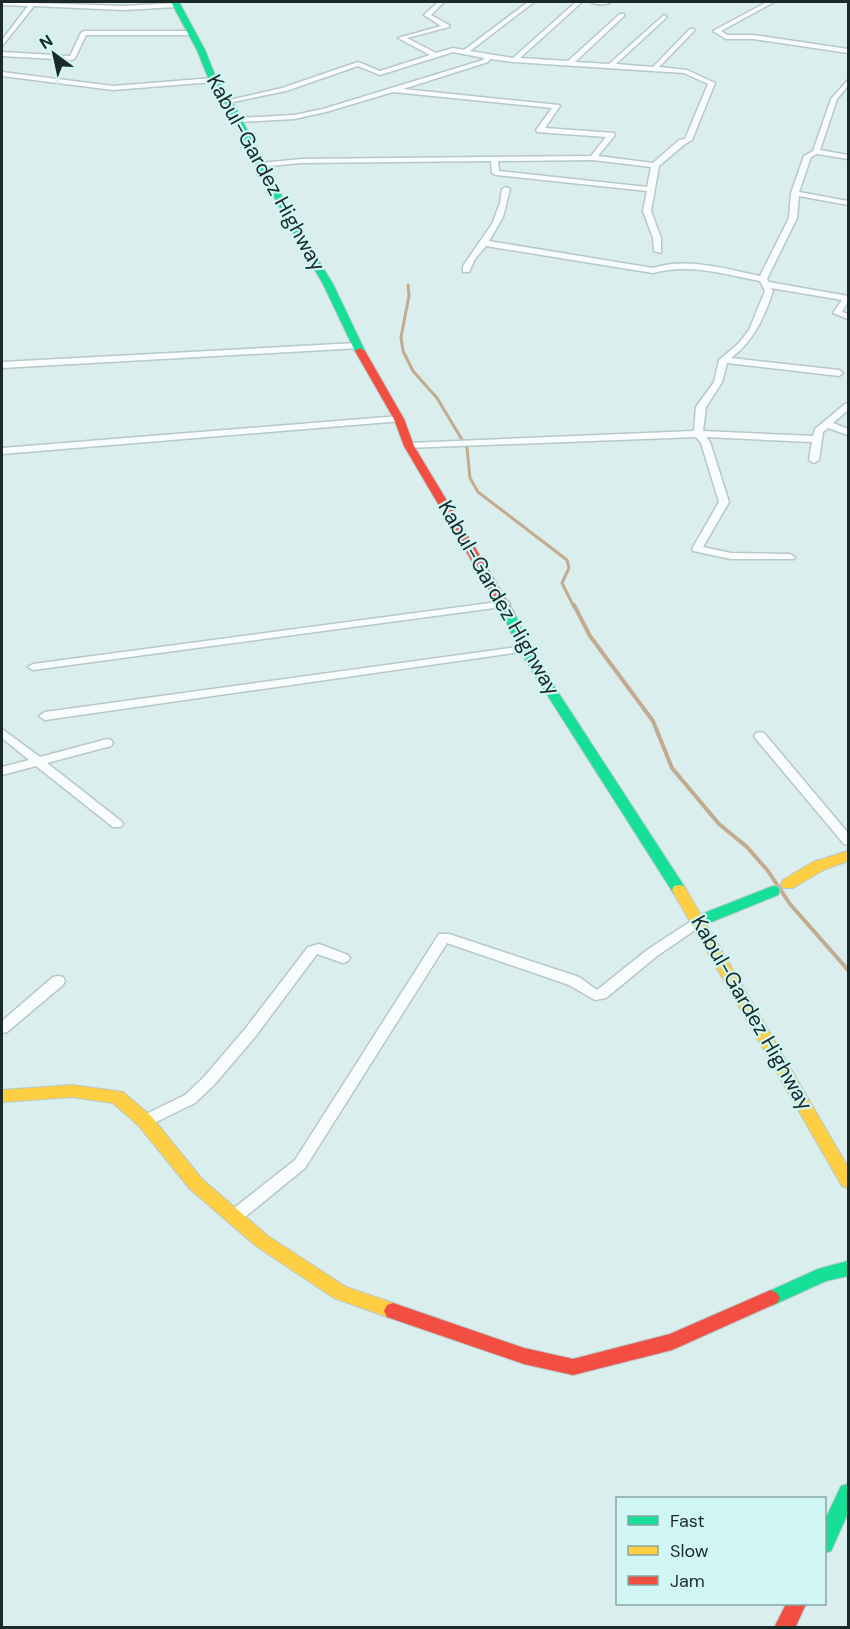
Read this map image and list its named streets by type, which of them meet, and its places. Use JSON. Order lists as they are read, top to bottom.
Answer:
{
  "streets": {
    "main road": ["Kabul-Gardez Highway"]
  },
  "legend": ["Fast", "Slow", "Jam"],
  "north": "top left"
}
